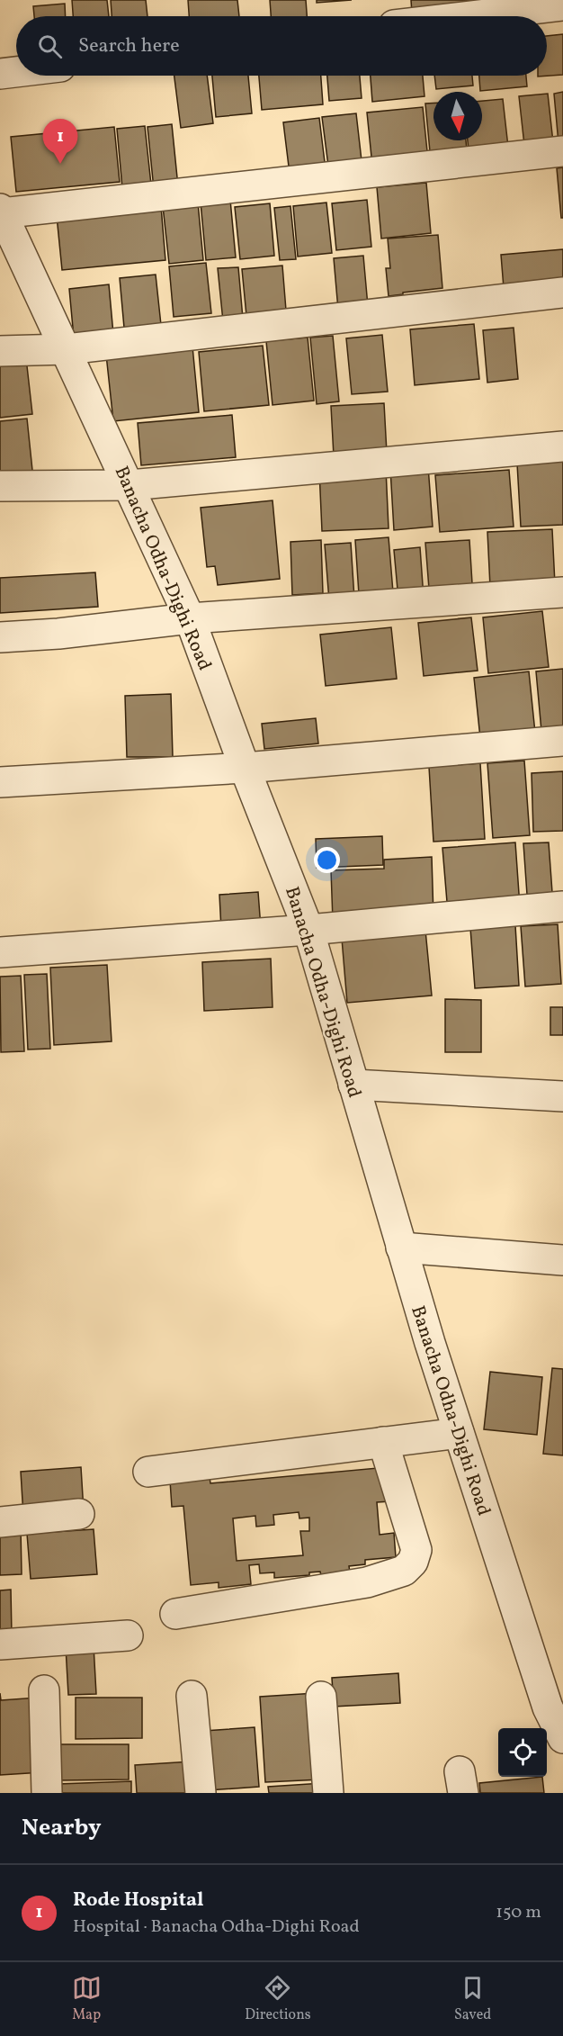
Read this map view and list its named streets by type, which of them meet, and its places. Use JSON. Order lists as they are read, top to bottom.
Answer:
{
  "streets": {
    "street": ["Banacha Odha-Dighi Road"]
  },
  "north": "bottom",
  "page": {
    "search": "Search here",
    "pins": "1",
    "heading": "Nearby",
    "list": [
      {
        "mark": "1",
        "name": "Rode Hospital",
        "note": "Hospital · Banacha Odha-Dighi Road",
        "value": "150 m"
      }
    ],
    "nav": ["Map", "Directions", "Saved"]
  }
}
